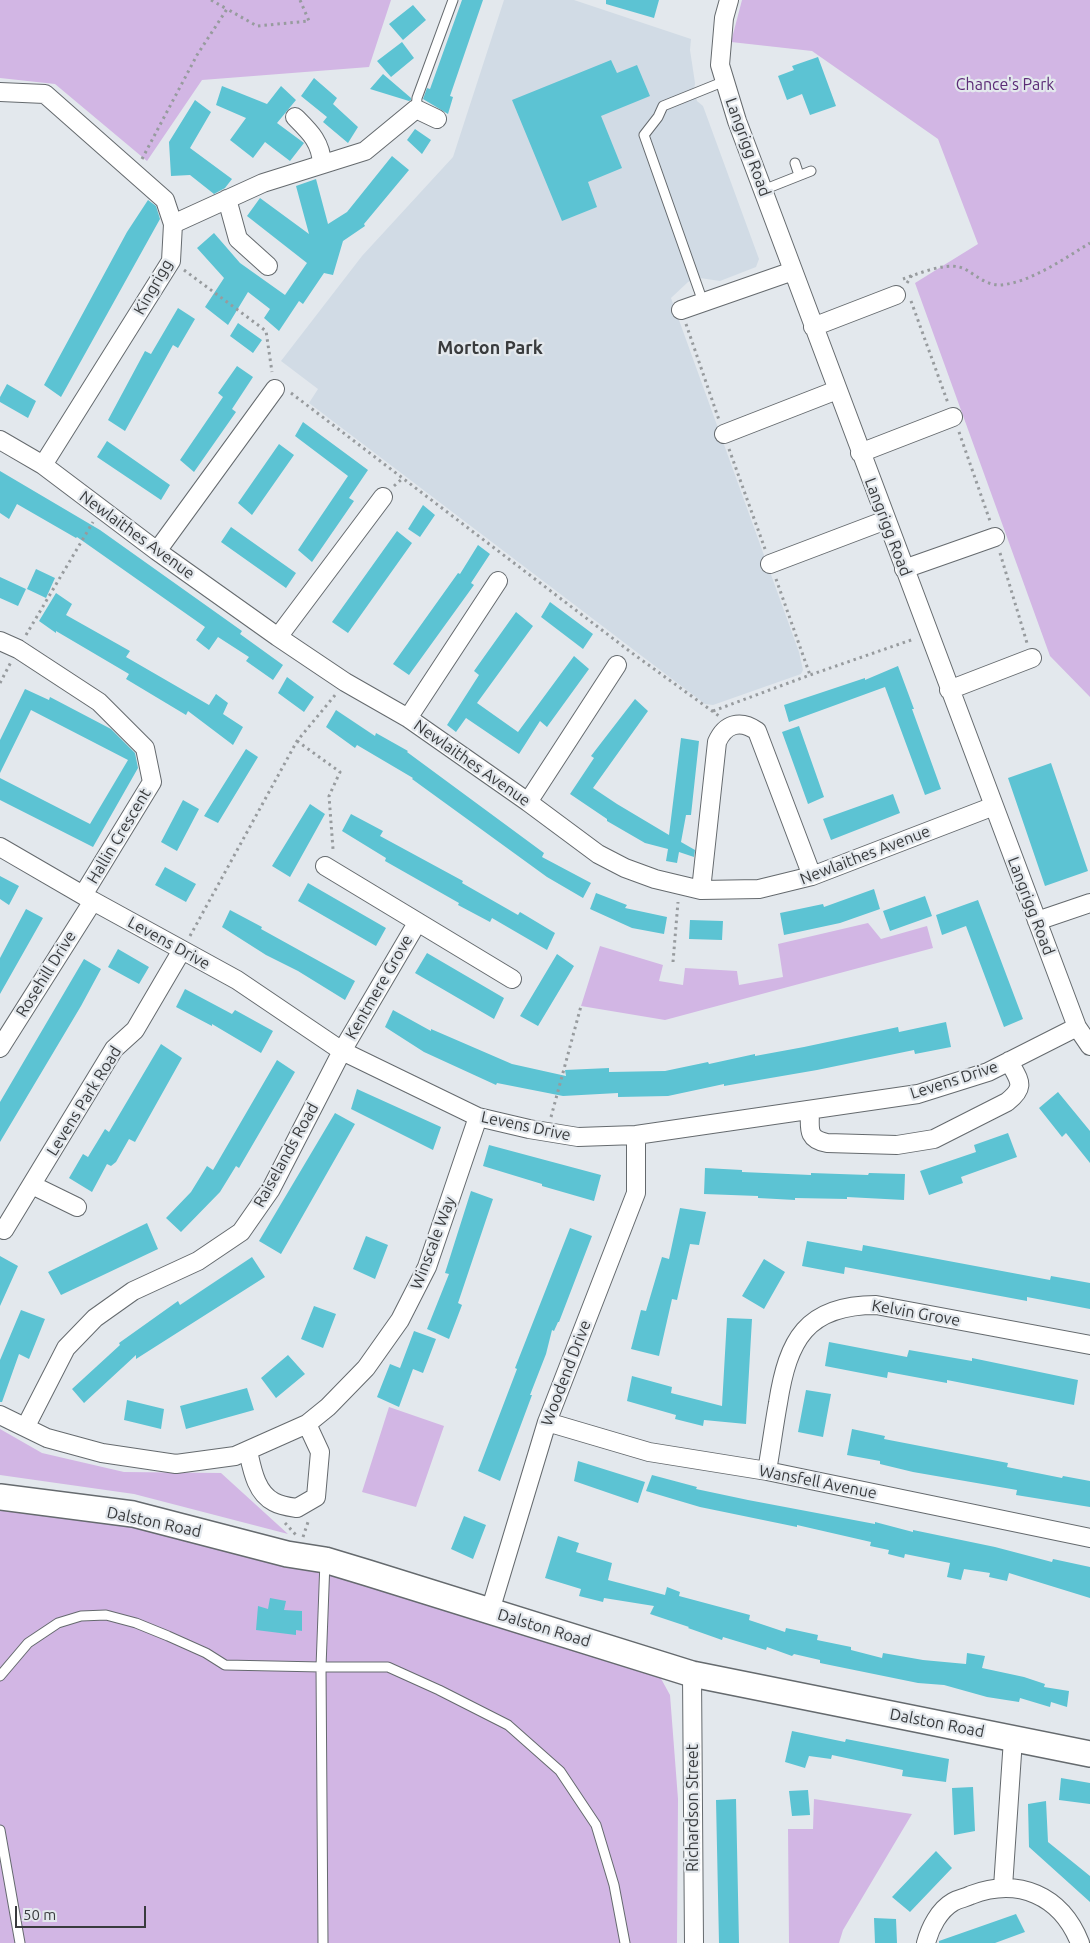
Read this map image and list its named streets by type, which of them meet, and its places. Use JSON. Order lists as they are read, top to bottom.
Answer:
{
  "streets": {
    "main road": ["Dalston Road"],
    "street": [
      "Langrigg Road",
      "Kingrigg",
      "Newlaithes Avenue",
      "Hallin Crescent",
      "Levens Drive",
      "Rosehill Drive",
      "Kentmere Grove",
      "Levens Park Road",
      "Raiselands Road",
      "Winscale Way",
      "Kelvin Grove",
      "Woodend Drive",
      "Wansfell Avenue",
      "Richardson Street"
    ]
  },
  "crossings": [
    ["Langrigg Road", "Newlaithes Avenue"],
    ["Langrigg Road", "Levens Drive"],
    ["Kingrigg", "Newlaithes Avenue"],
    ["Hallin Crescent", "Levens Drive"],
    ["Hallin Crescent", "Rosehill Drive"],
    ["Levens Drive", "Rosehill Drive"],
    ["Levens Drive", "Kentmere Grove"],
    ["Levens Drive", "Levens Park Road"],
    ["Levens Drive", "Raiselands Road"],
    ["Levens Drive", "Winscale Way"],
    ["Levens Drive", "Woodend Drive"],
    ["Kentmere Grove", "Raiselands Road"],
    ["Raiselands Road", "Winscale Way"],
    ["Kelvin Grove", "Wansfell Avenue"],
    ["Woodend Drive", "Wansfell Avenue"],
    ["Woodend Drive", "Dalston Road"],
    ["Dalston Road", "Richardson Street"]
  ],
  "districts": ["Morton Park"],
  "parks": ["Chance's Park"],
  "scale_bar": "50 m"
}
